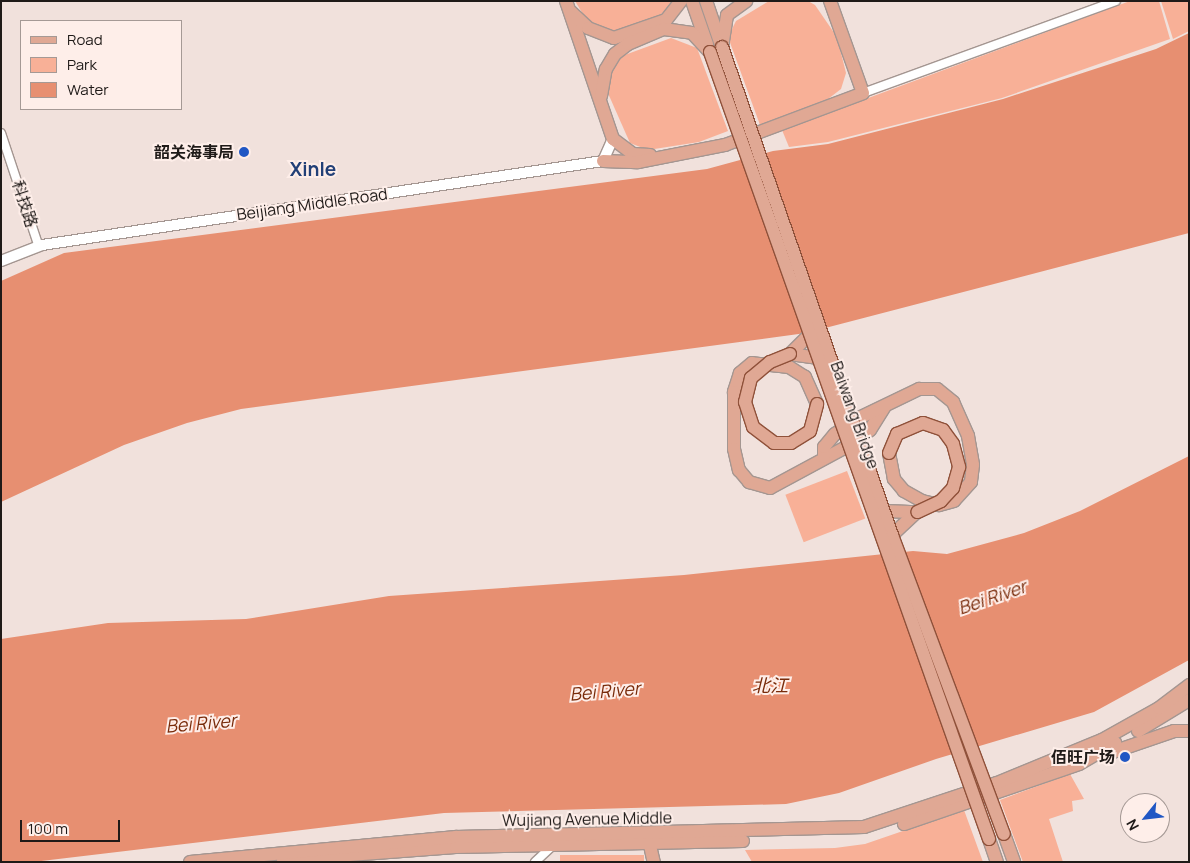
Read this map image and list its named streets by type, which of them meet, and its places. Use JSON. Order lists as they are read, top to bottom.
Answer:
{
  "streets": {
    "main road": ["Baiwang Bridge", "Wujiang Avenue Middle"],
    "street": ["科技路", "Beijiang Middle Road"]
  },
  "crossings": [
    ["科技路", "Beijiang Middle Road"]
  ],
  "districts": ["Xinle"],
  "water": ["Bei River", "北江"],
  "places": ["韶关海事局", "佰旺广场"],
  "legend": ["Road", "Park", "Water"],
  "scale_bar": "100 m",
  "north": "bottom left"
}
